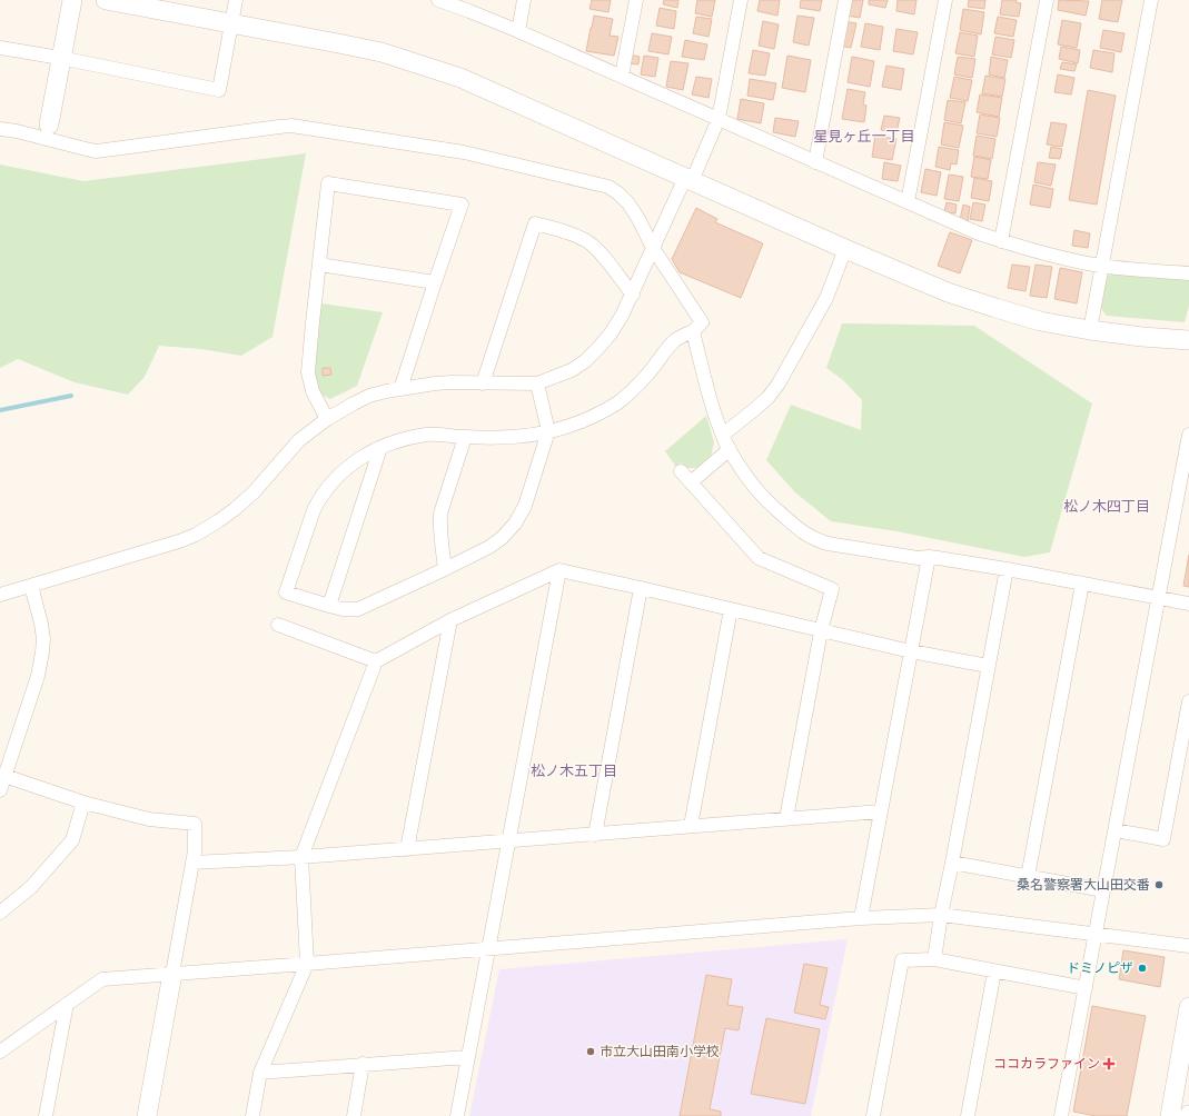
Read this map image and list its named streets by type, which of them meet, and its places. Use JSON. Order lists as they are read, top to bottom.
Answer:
{
  "districts": ["星見ヶ丘一丁目", "松ノ木四丁目", "松ノ木五丁目"],
  "places": {
    "other": ["桑名警察署大山田交番", "ドミノピザ", "市立大山田南小学校"],
    "health": ["ココカラファイン"]
  }
}
